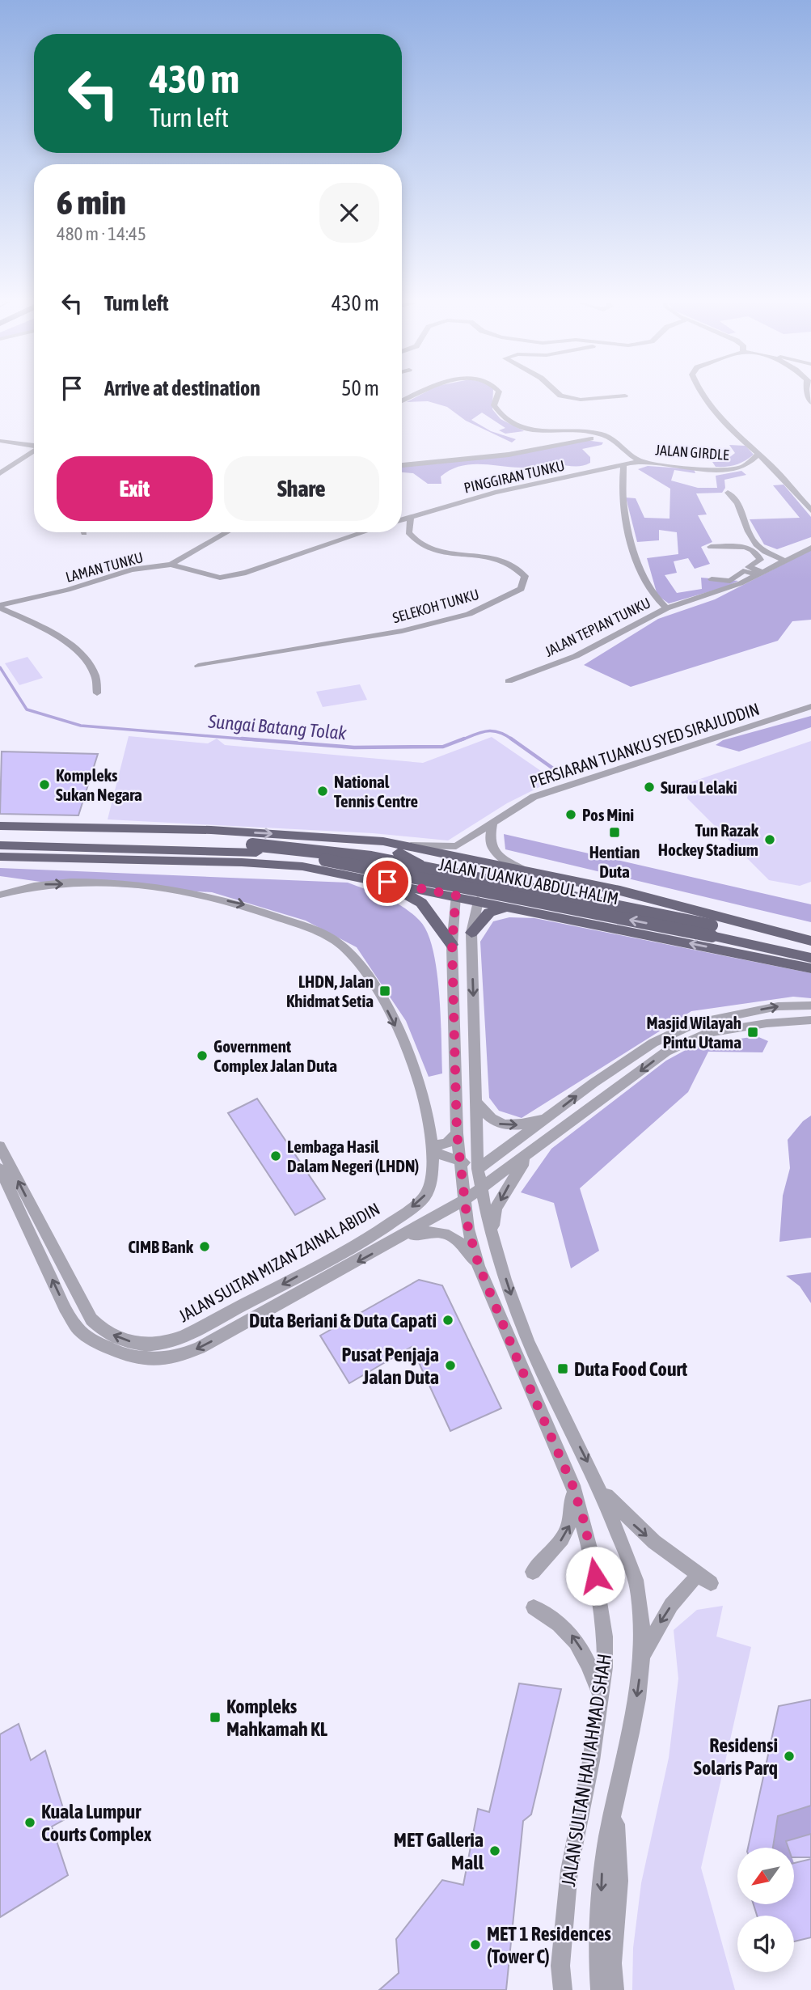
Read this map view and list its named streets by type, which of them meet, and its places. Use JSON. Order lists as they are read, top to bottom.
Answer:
{
  "streets": {
    "main road": ["JALAN TUANKU ABDUL HALIM"],
    "street": [
      "JALAN GIRDLE",
      "PINGGIRAN TUNKU",
      "LAMAN TUNKU",
      "SELEKOH TUNKU",
      "JALAN TEPIAN TUNKU",
      "PERSIARAN TUANKU SYED SIRAJUDDIN",
      "JALAN SULTAN MIZAN ZAINAL ABIDIN",
      "JALAN SULTAN HAJI AHMAD SHAH"
    ]
  },
  "crossings": [
    ["JALAN GIRDLE", "PINGGIRAN TUNKU"],
    ["PINGGIRAN TUNKU", "SELEKOH TUNKU"],
    ["PERSIARAN TUANKU SYED SIRAJUDDIN", "JALAN TUANKU ABDUL HALIM"],
    ["JALAN TUANKU ABDUL HALIM", "JALAN SULTAN HAJI AHMAD SHAH"]
  ],
  "water": ["Sungai Batang Tolak"],
  "places": {
    "other": [
      "Kompleks Sukan Negara",
      "Surau Lelaki",
      "National Tennis Centre",
      "Pos Mini",
      "Tun Razak Hockey Stadium",
      "Government Complex Jalan Duta",
      "Lembaga Hasil Dalam Negeri (LHDN)",
      "CIMB Bank",
      "Duta Beriani & Duta Capati",
      "Pusat Penjaja Jalan Duta",
      "Residensi Solaris Parq",
      "Kuala Lumpur Courts Complex",
      "MET Galleria Mall",
      "MET 1 Residences (Tower C)"
    ],
    "transit": [
      "Hentian Duta",
      "LHDN, Jalan Khidmat Setia",
      "Masjid Wilayah Pintu Utama",
      "Duta Food Court",
      "Kompleks Mahkamah KL"
    ]
  },
  "north": "bottom left",
  "page": {
    "turn": ["430 m", "Turn left"],
    "heading": ["6 min", "480 m · 14:45"],
    "list": [
      {
        "name": "Turn left",
        "value": "430 m"
      },
      {
        "name": "Arrive at destination",
        "value": "50 m"
      }
    ],
    "buttons": ["Exit", "Share"]
  }
}
